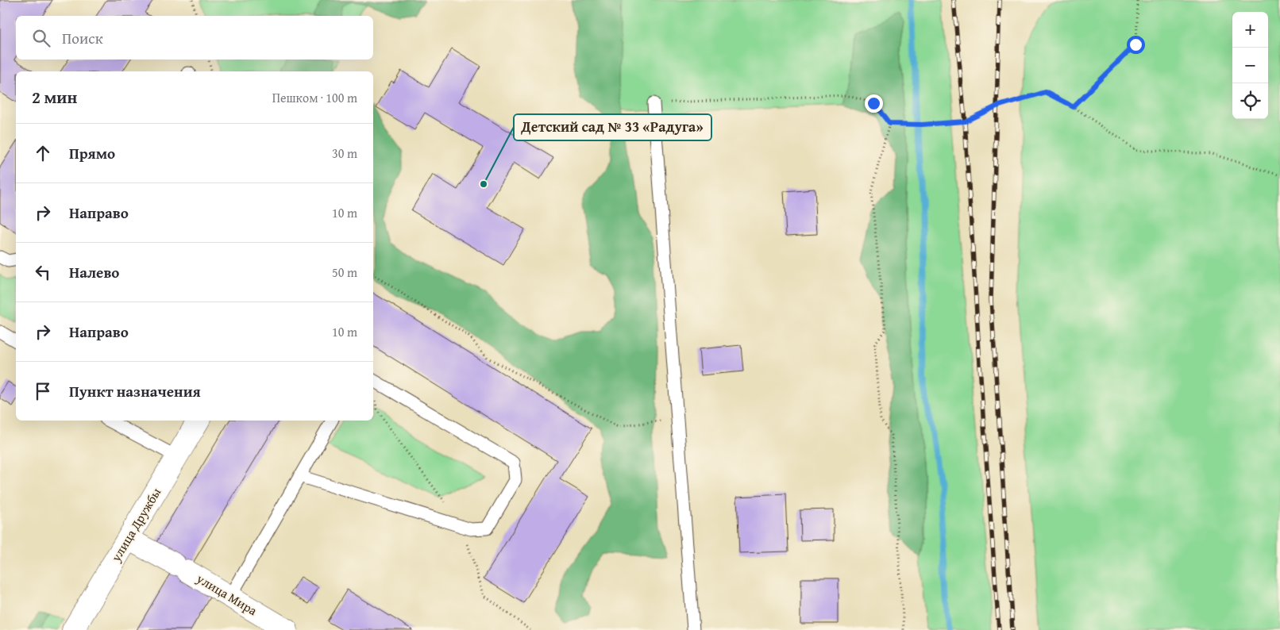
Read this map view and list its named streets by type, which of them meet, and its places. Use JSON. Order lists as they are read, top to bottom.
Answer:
{
  "streets": {
    "street": ["улица Дружбы", "улица Мира"]
  },
  "crossings": [
    ["улица Дружбы", "улица Мира"]
  ],
  "places": ["Детский сад № 33 «Радуга»"],
  "page": {
    "map_buttons": ["+", "−"],
    "search": "Поиск",
    "heading": ["2 мин", "Пешком · 100 m"],
    "list": [
      ["Прямо", "30 m"],
      ["Направо", "10 m"],
      ["Налево", "50 m"],
      ["Направо", "10 m"],
      "Пункт назначения"
    ]
  }
}
